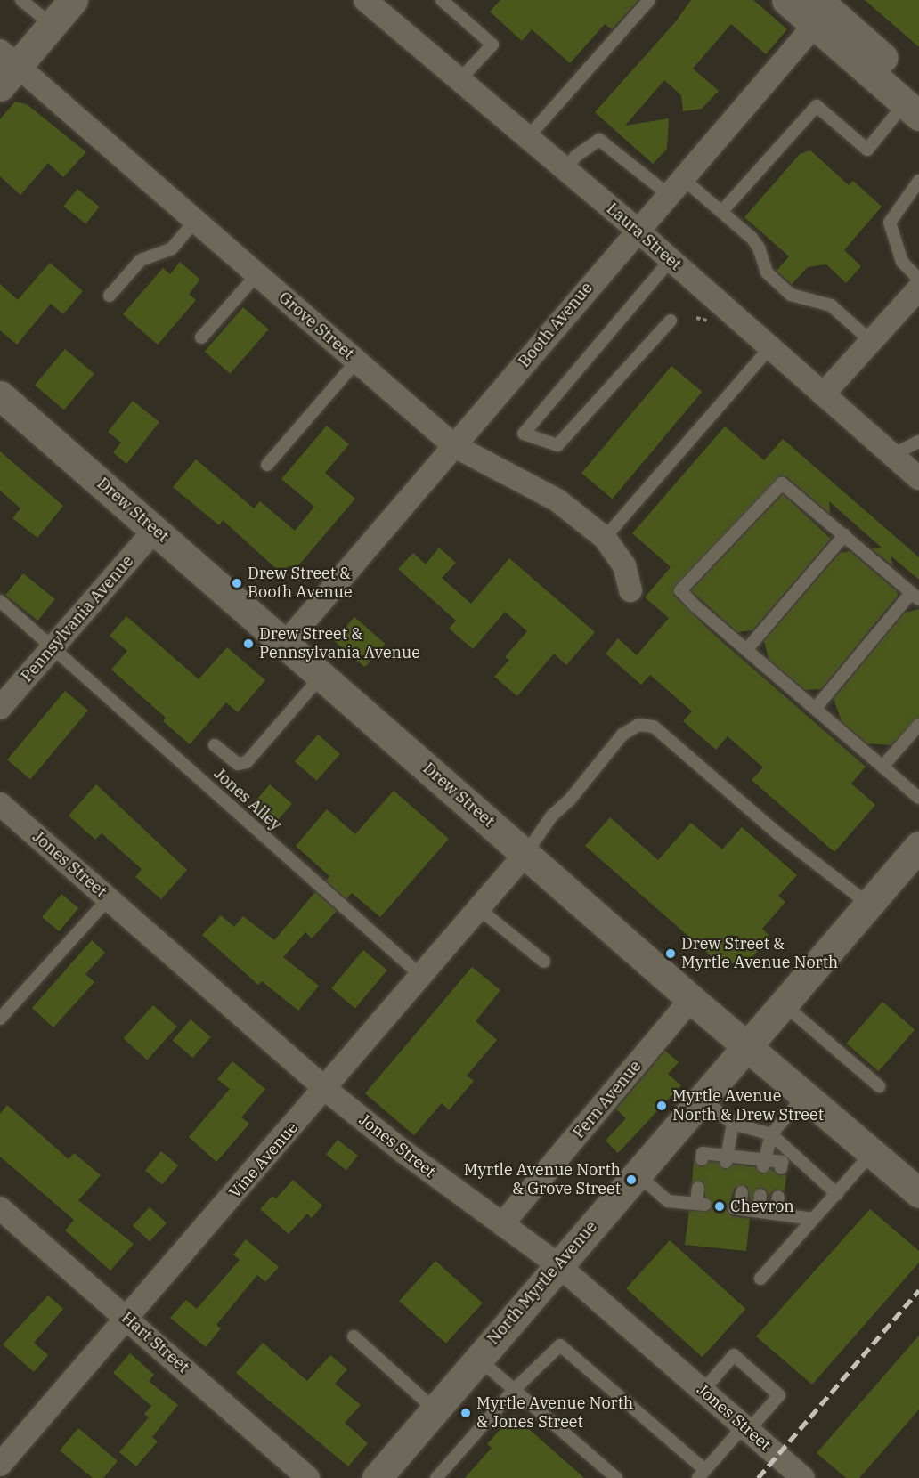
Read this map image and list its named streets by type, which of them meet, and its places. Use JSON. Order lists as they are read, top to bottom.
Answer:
{
  "streets": {
    "main road": ["Drew Street", "North Myrtle Avenue"],
    "street": [
      "Laura Street",
      "Booth Avenue",
      "Grove Street",
      "Pennsylvania Avenue",
      "Jones Street",
      "Fern Avenue",
      "Vine Avenue",
      "Hart Street"
    ],
    "lane": ["Jones Alley"]
  },
  "crossings": [
    ["Laura Street", "Booth Avenue"],
    ["Booth Avenue", "Grove Street"],
    ["Booth Avenue", "Drew Street"],
    ["Drew Street", "Pennsylvania Avenue"],
    ["Drew Street", "Fern Avenue"],
    ["Drew Street", "Vine Avenue"],
    ["Drew Street", "North Myrtle Avenue"],
    ["Pennsylvania Avenue", "Jones Alley"],
    ["Jones Alley", "Vine Avenue"],
    ["Jones Street", "Fern Avenue"],
    ["Jones Street", "Vine Avenue"],
    ["Jones Street", "North Myrtle Avenue"],
    ["Vine Avenue", "Hart Street"]
  ],
  "places": [
    "Drew Street & Booth Avenue",
    "Drew Street & Pennsylvania Avenue",
    "Drew Street & Myrtle Avenue North",
    "Myrtle Avenue North & Drew Street",
    "Myrtle Avenue North & Grove Street",
    "Chevron",
    "Myrtle Avenue North & Jones Street"
  ]
}
